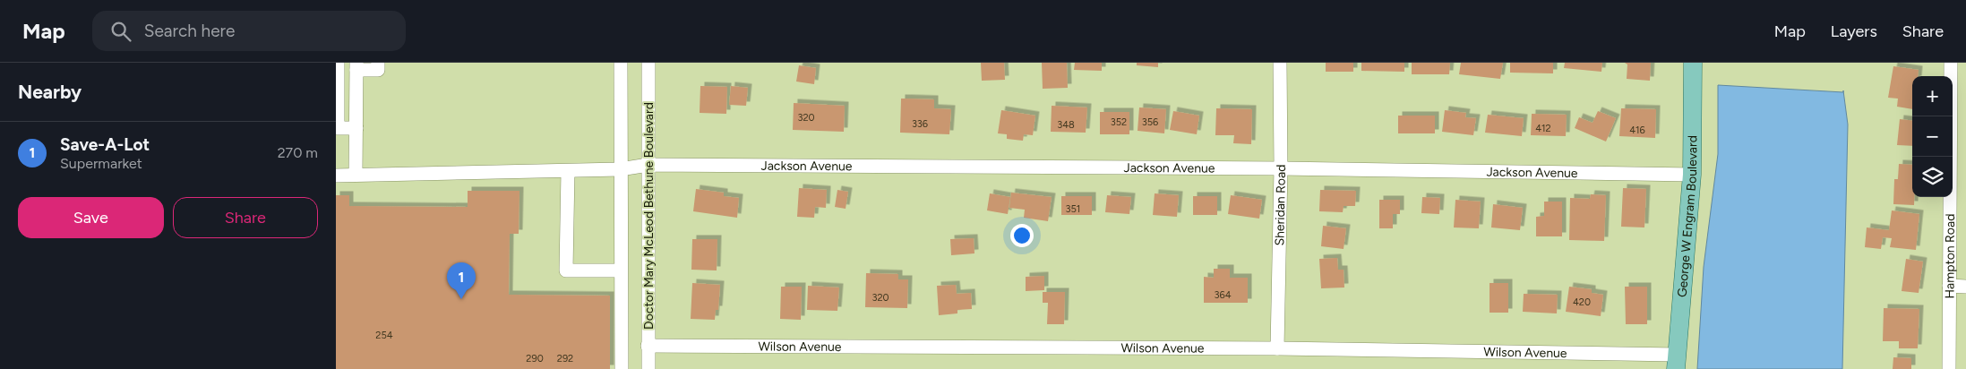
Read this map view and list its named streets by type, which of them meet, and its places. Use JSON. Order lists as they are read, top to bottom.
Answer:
{
  "streets": {
    "main road": ["George W Engram Boulevard"],
    "street": [
      "Jackson Avenue",
      "Sheridan Road",
      "Doctor Mary McLeod Bethune Boulevard",
      "Hampton Road",
      "Wilson Avenue"
    ]
  },
  "crossings": [
    ["Jackson Avenue", "Sheridan Road"],
    ["Jackson Avenue", "Doctor Mary McLeod Bethune Boulevard"],
    ["Jackson Avenue", "George W Engram Boulevard"],
    ["Sheridan Road", "Wilson Avenue"],
    ["Doctor Mary McLeod Bethune Boulevard", "Wilson Avenue"],
    ["George W Engram Boulevard", "Wilson Avenue"]
  ],
  "house_numbers": [
    "320",
    "352",
    "356",
    "336",
    "348",
    "412",
    "416",
    "351",
    "364",
    "320",
    "420",
    "254",
    "290",
    "292"
  ],
  "page": {
    "header": "Map",
    "search": "Search here",
    "nav": ["Map", "Layers", "Share"],
    "heading": "Nearby",
    "map_buttons": ["+", "−"],
    "list": [
      {
        "mark": "1",
        "name": "Save-A-Lot",
        "note": "Supermarket",
        "value": "270 m"
      }
    ],
    "buttons": ["Save", "Share"],
    "pins": "1"
  }
}
